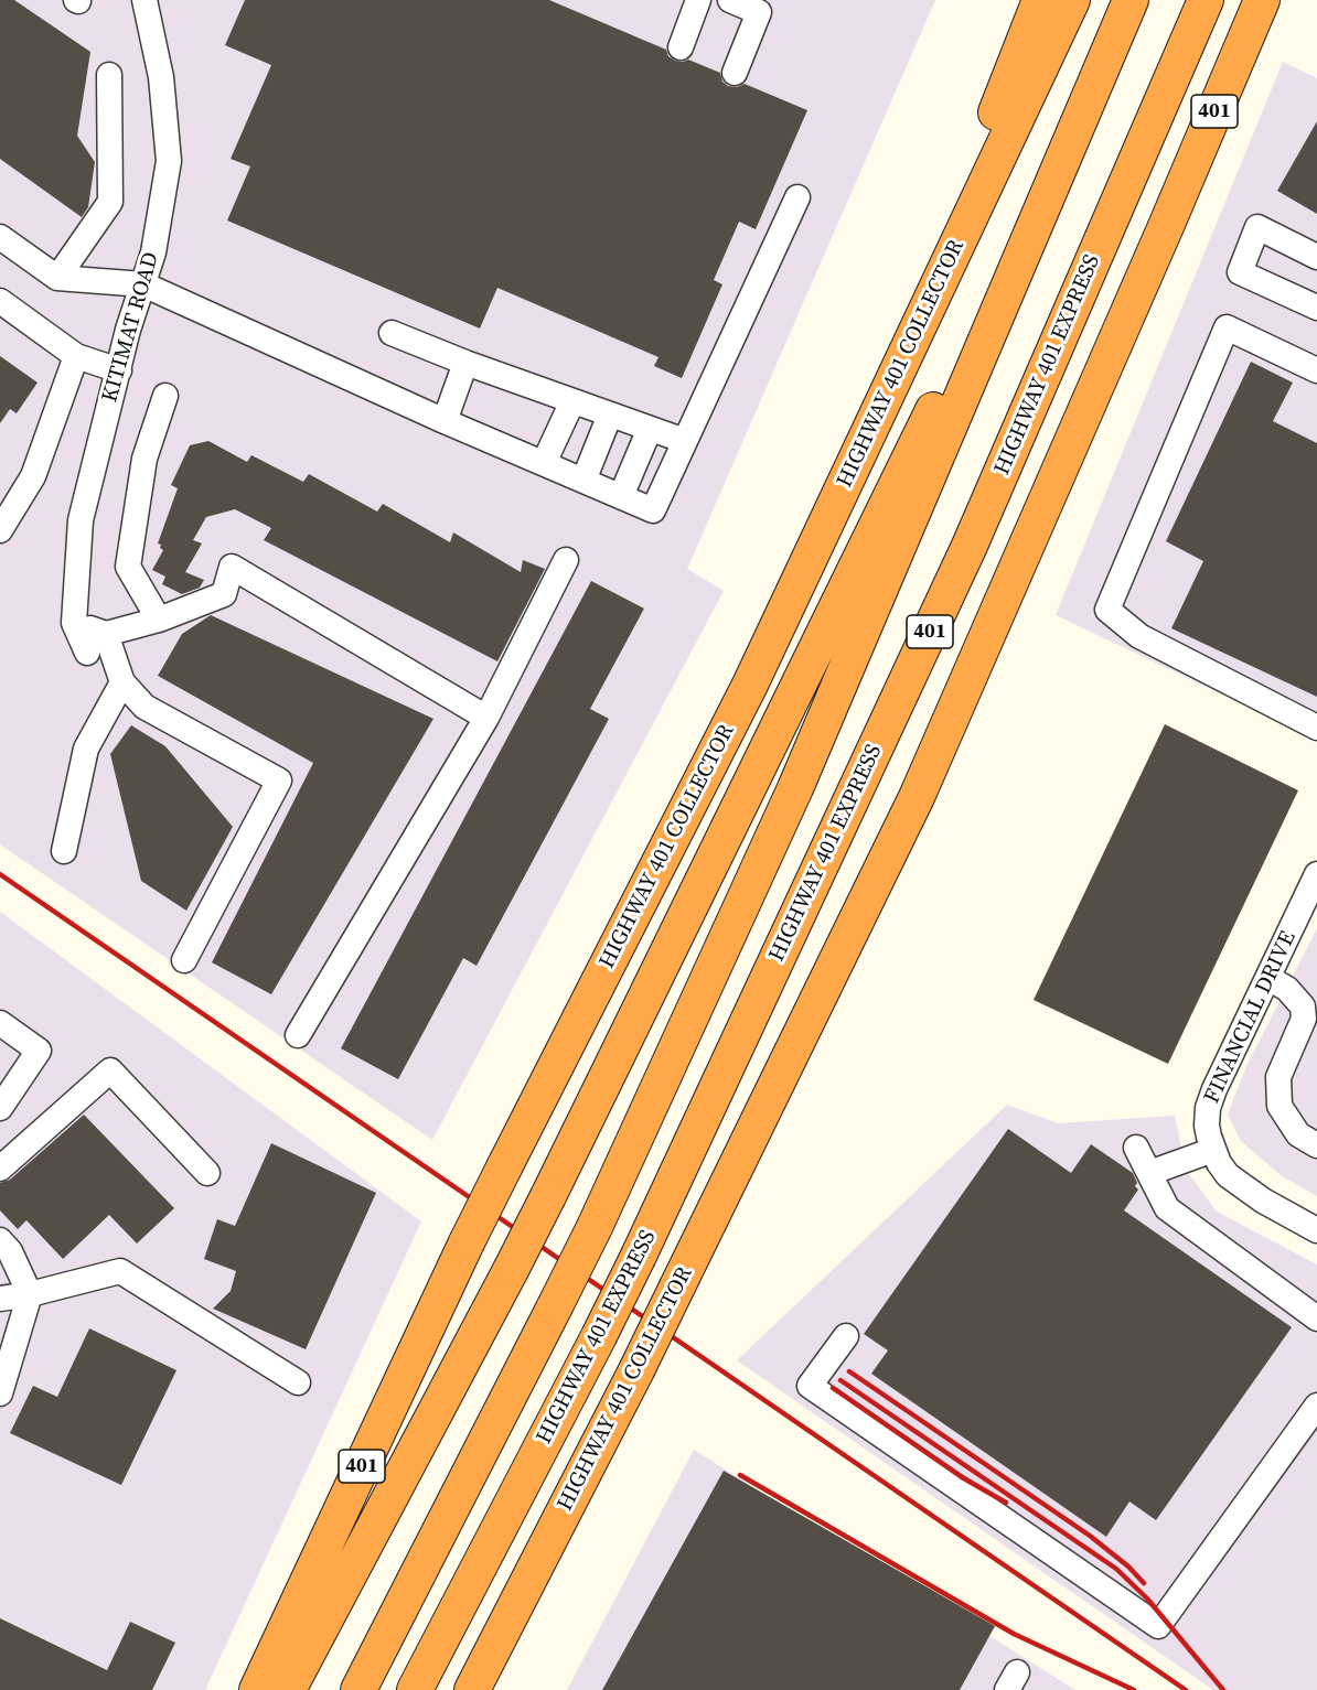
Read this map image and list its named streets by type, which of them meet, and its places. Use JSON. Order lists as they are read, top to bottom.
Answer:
{
  "streets": {
    "highway": ["401", "HIGHWAY 401 COLLECTOR", "HIGHWAY 401 EXPRESS"],
    "street": ["KITIMAT ROAD", "FINANCIAL DRIVE"]
  }
}
